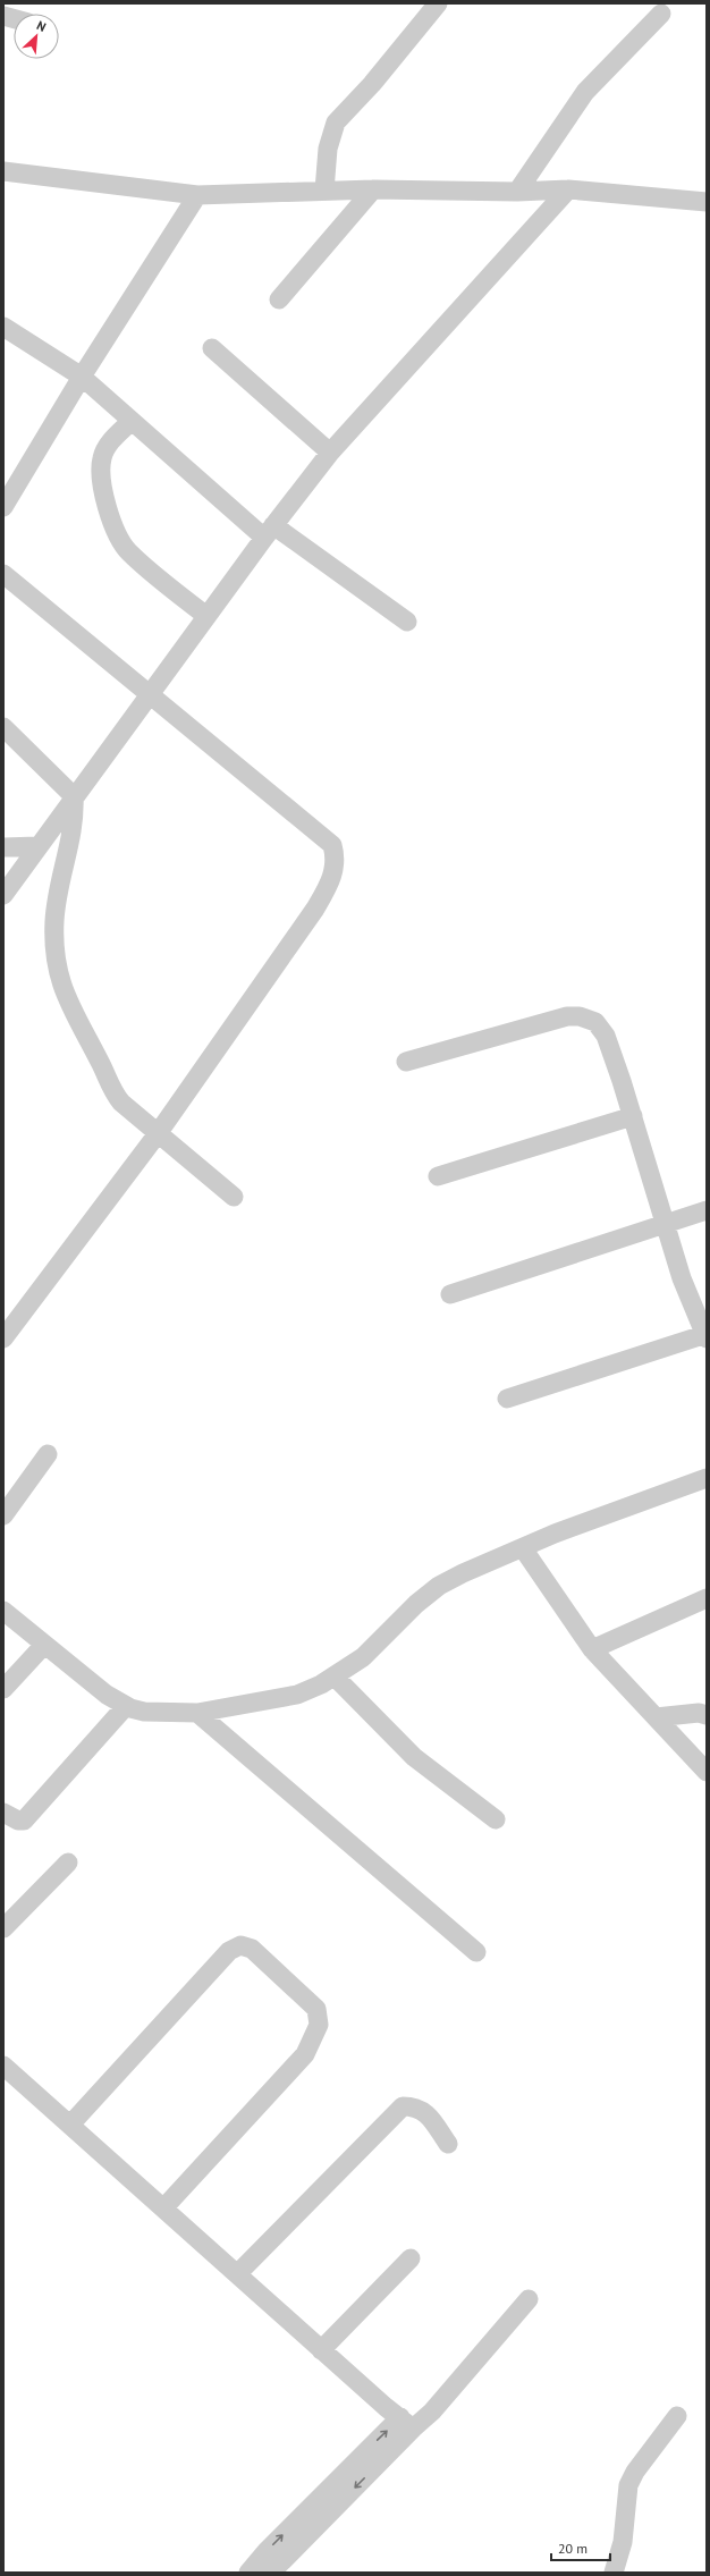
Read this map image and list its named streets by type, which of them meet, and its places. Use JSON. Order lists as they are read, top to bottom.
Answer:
{
  "scale_bar": "20 m",
  "north": "top right"
}
